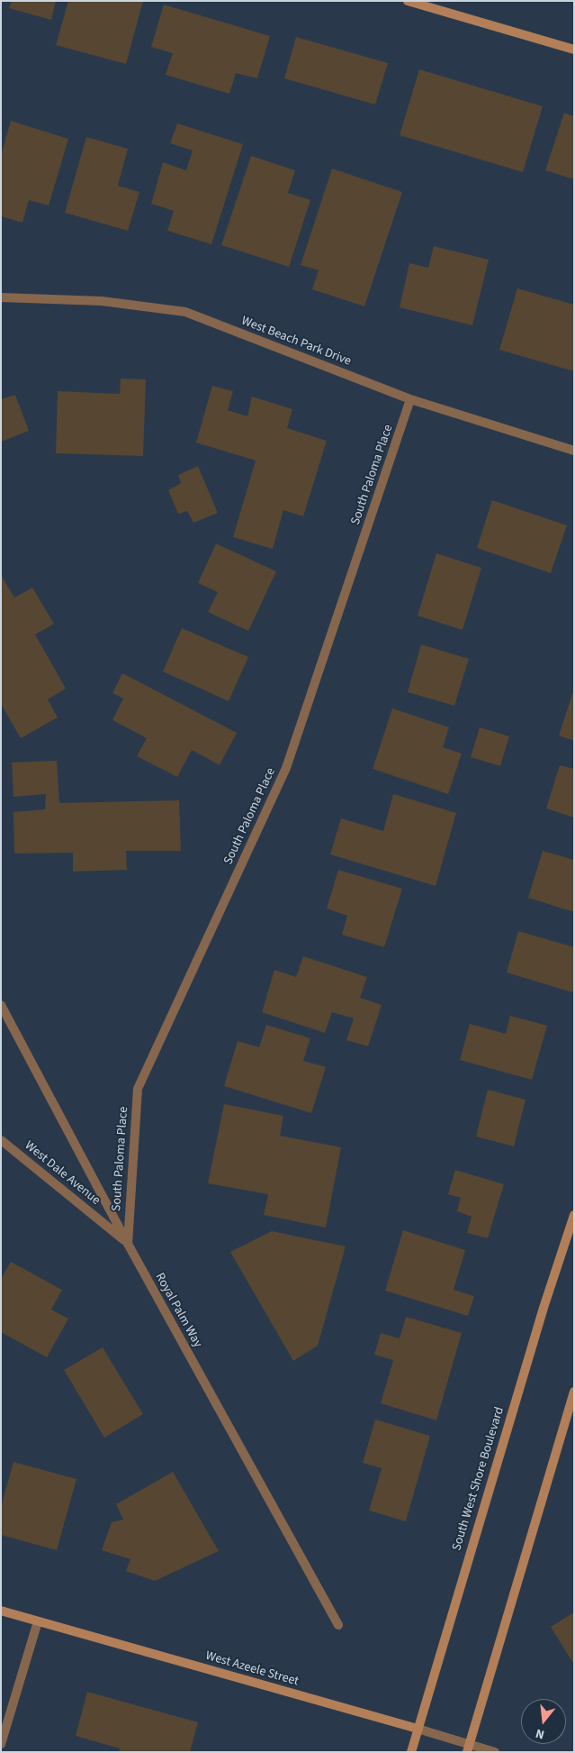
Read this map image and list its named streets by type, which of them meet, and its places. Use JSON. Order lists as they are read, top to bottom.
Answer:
{
  "streets": {
    "street": [
      "West Beach Park Drive",
      "South Paloma Place",
      "West Dale Avenue",
      "Royal Palm Way",
      "South West Shore Boulevard",
      "West Azeele Street"
    ]
  },
  "crossings": [
    ["West Beach Park Drive", "South Paloma Place"],
    ["South Paloma Place", "West Dale Avenue"],
    ["South Paloma Place", "Royal Palm Way"],
    ["West Dale Avenue", "Royal Palm Way"],
    ["South West Shore Boulevard", "West Azeele Street"]
  ],
  "north": "bottom"
}
